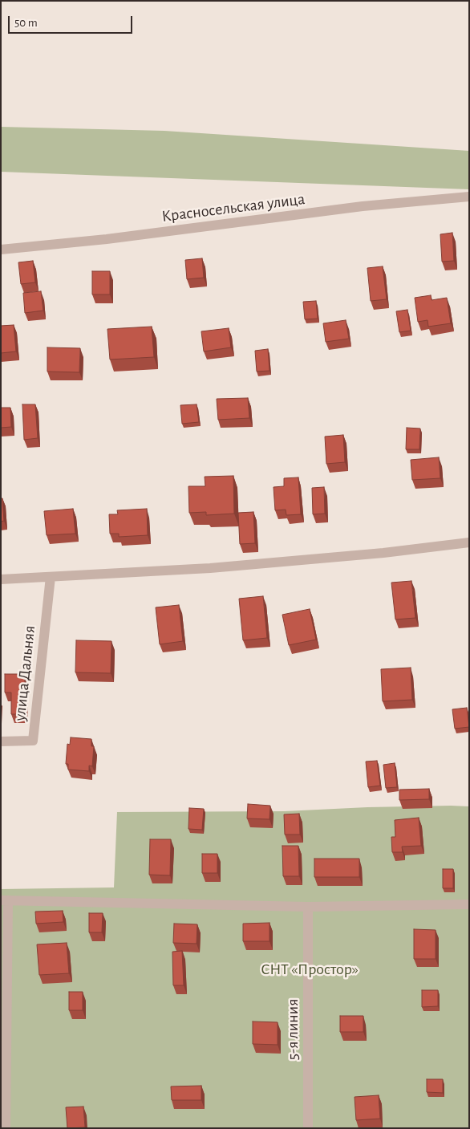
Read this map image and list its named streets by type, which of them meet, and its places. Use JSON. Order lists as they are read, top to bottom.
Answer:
{
  "streets": {
    "street": ["Красносельская улица", "улица Дальняя", "5-я линия"]
  },
  "parks": ["СНТ «Простор»"],
  "scale_bar": "50 m"
}
